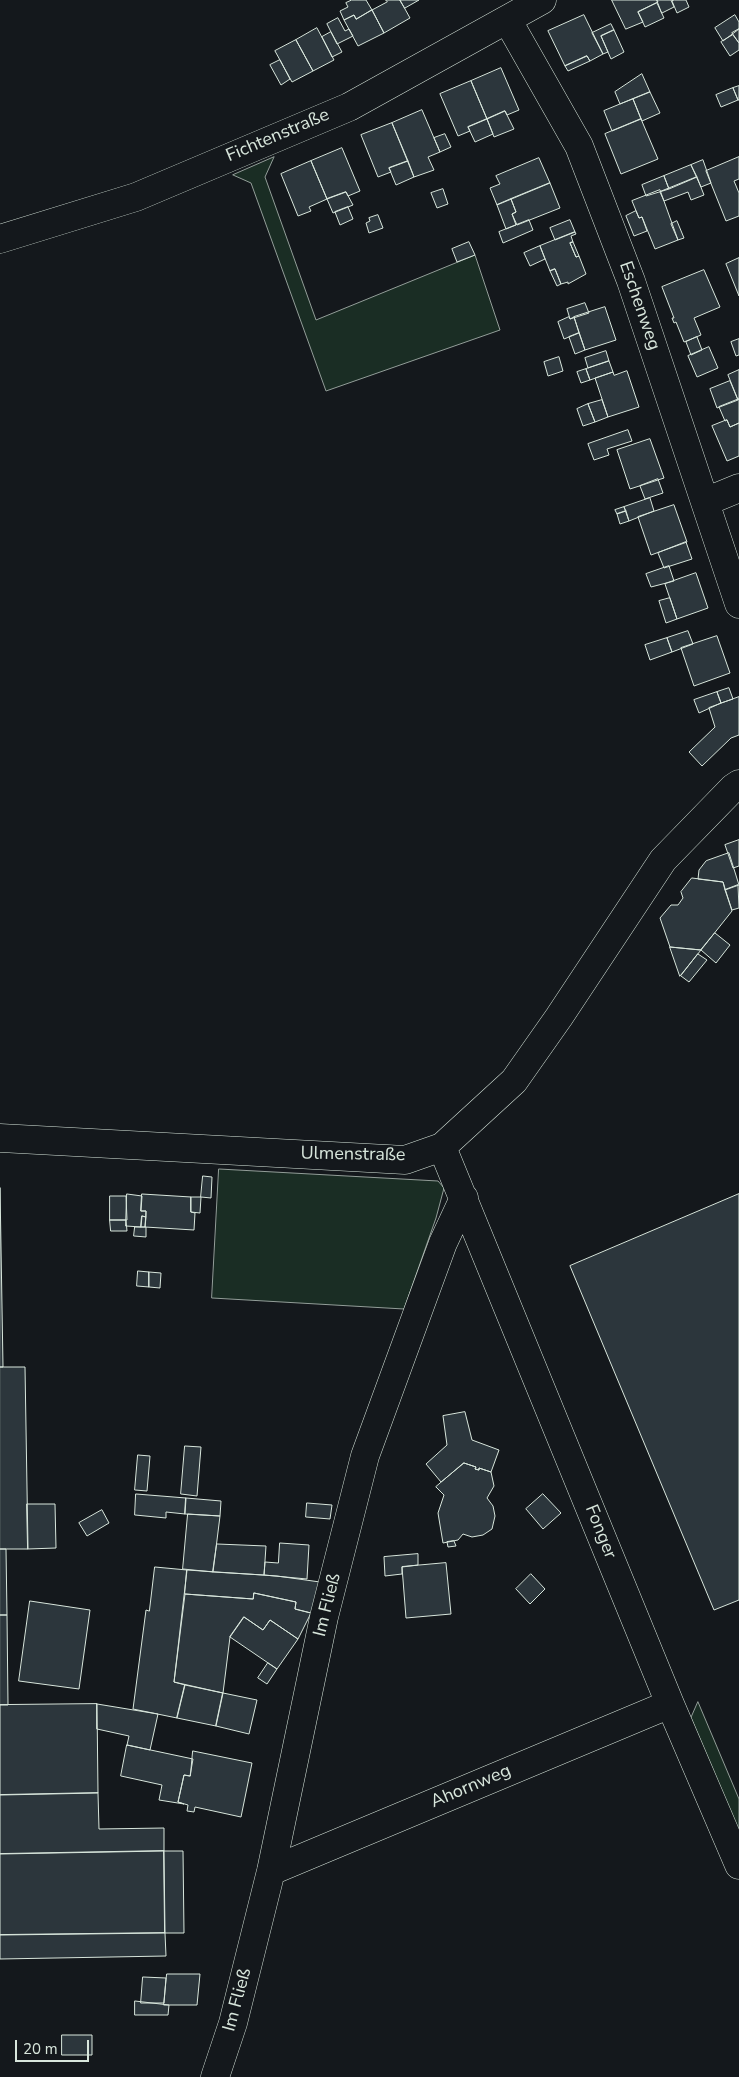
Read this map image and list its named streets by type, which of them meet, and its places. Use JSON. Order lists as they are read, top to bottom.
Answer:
{
  "streets": {
    "street": [
      "Fichtenstraße",
      "Eschenweg",
      "Ulmenstraße",
      "Fonger",
      "Im Fließ",
      "Ahornweg"
    ]
  },
  "crossings": [
    ["Fichtenstraße", "Eschenweg"],
    ["Fonger", "Im Fließ"],
    ["Fonger", "Ahornweg"],
    ["Im Fließ", "Ahornweg"]
  ],
  "scale_bar": "20 m"
}
